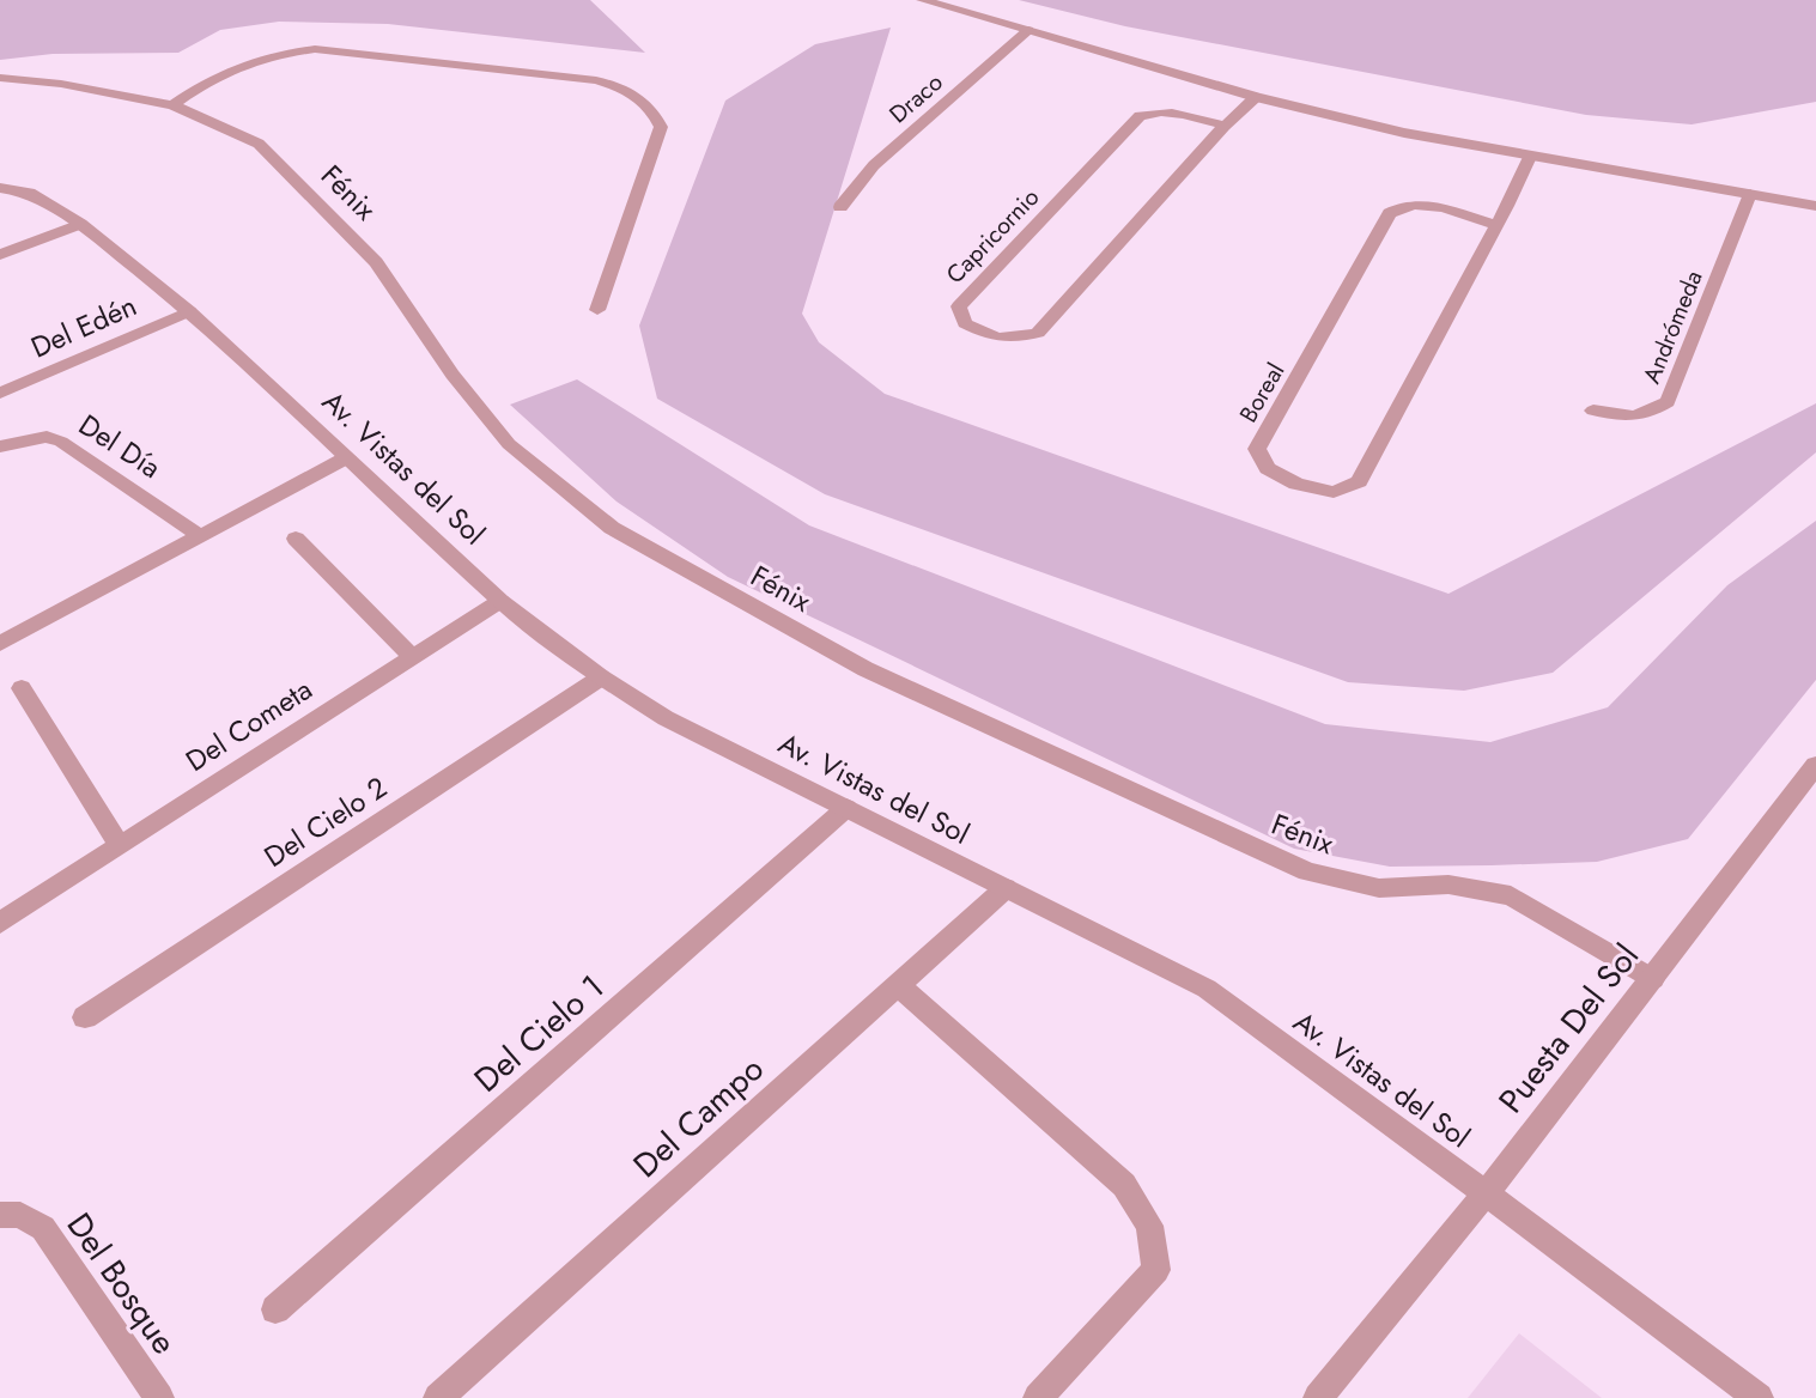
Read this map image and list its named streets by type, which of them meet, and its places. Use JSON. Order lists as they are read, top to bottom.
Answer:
{
  "streets": {
    "street": [
      "Draco",
      "Fénix",
      "Capricornio",
      "Del Edén",
      "Andrómeda",
      "Boreal",
      "Del Día",
      "Av. Vistas del Sol",
      "Del Cometa",
      "Del Cielo 2",
      "Puesta Del Sol",
      "Del Cielo 1",
      "Del Campo",
      "Del Bosque"
    ]
  },
  "crossings": [
    ["Fénix", "Puesta Del Sol"],
    ["Del Edén", "Av. Vistas del Sol"],
    ["Av. Vistas del Sol", "Del Cometa"],
    ["Av. Vistas del Sol", "Del Cielo 2"],
    ["Av. Vistas del Sol", "Puesta Del Sol"],
    ["Av. Vistas del Sol", "Del Cielo 1"],
    ["Av. Vistas del Sol", "Del Campo"]
  ]
}
